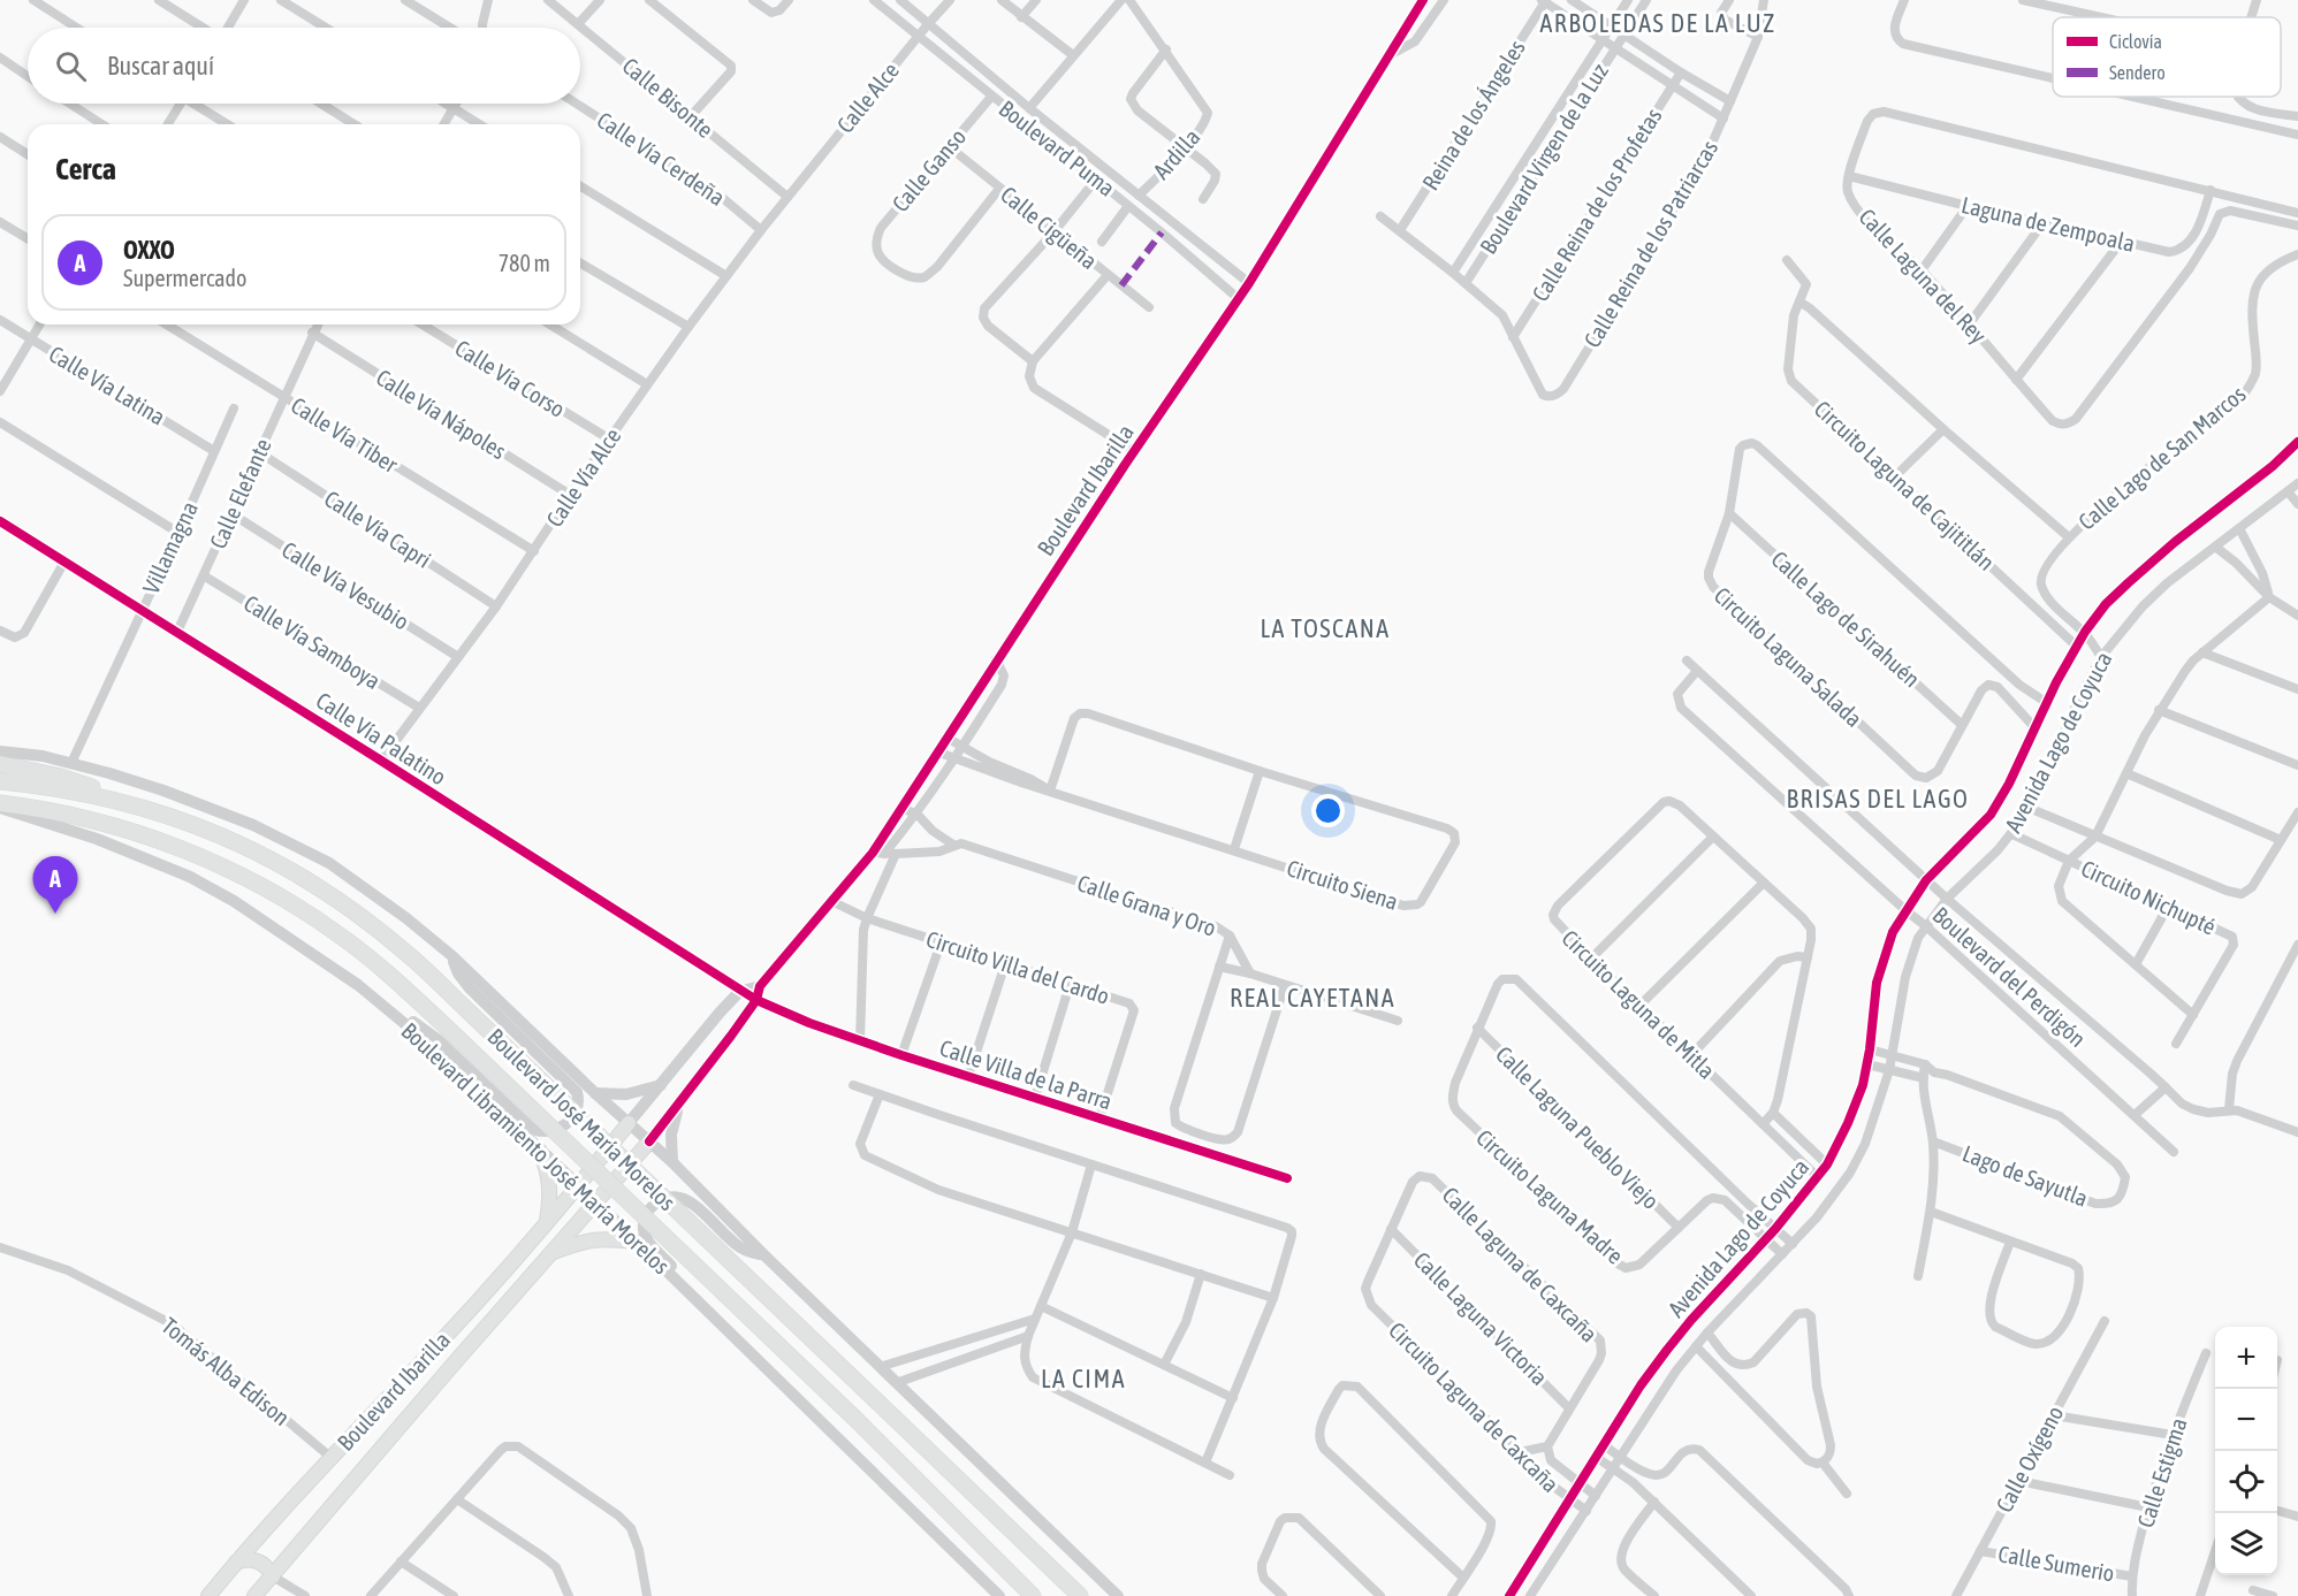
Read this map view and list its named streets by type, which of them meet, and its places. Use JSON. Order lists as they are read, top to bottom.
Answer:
{
  "streets": {
    "main road": ["Boulevard Ibarilla", "Boulevard José María Morelos"],
    "street": [
      "Calle Bisonte",
      "Calle Alce",
      "Reina de los Ángeles",
      "Boulevard Puma",
      "Ardilla",
      "Calle Vía Cerdeña",
      "Boulevard Virgen de la Luz",
      "Calle Ganso",
      "Calle Reina de los Profetas",
      "Laguna de Zempoala",
      "Calle Cigüeña",
      "Calle Reina de los Patriarcas",
      "Calle Laguna del Rey",
      "Calle Vía Corso",
      "Calle Vía Latina",
      "Calle Vía Nápoles",
      "Calle Vía Tiber",
      "Calle Lago de San Marcos",
      "Calle Vía Alce",
      "Circuito Laguna de Cajititlán",
      "Calle Elefante",
      "Calle Vía Capri",
      "Villamagna",
      "Calle Vía Vesubio",
      "Calle Lago de Sirahuén",
      "Calle Vía Samboya",
      "Circuito Laguna Salada",
      "Calle Vía Palatino",
      "Avenida Lago de Coyuca",
      "Circuito Siena",
      "Circuito Nichupté",
      "Calle Grana y Oro",
      "Circuito Villa del Cardo",
      "Boulevard del Perdigón",
      "Circuito Laguna de Mitla",
      "Calle Villa de la Parra",
      "Calle Laguna Pueblo Viejo",
      "Boulevard Libramiento José María Morelos",
      "Lago de Sayutla",
      "Circuito Laguna Madre",
      "Calle Laguna de Caxcaña",
      "Calle Laguna Victoria",
      "Tomás Alba Edison",
      "Circuito Laguna de Caxcaña",
      "Calle Oxígeno",
      "Calle Estigma",
      "Calle Sumerio"
    ]
  },
  "crossings": [
    ["Calle Bisonte", "Calle Alce"],
    ["Calle Bisonte", "Calle Vía Alce"],
    ["Calle Alce", "Boulevard Puma"],
    ["Calle Alce", "Calle Vía Alce"],
    ["Boulevard Puma", "Ardilla"],
    ["Boulevard Puma", "Calle Ganso"],
    ["Boulevard Puma", "Boulevard Ibarilla"],
    ["Calle Vía Cerdeña", "Calle Vía Alce"],
    ["Calle Ganso", "Calle Cigüeña"],
    ["Calle Reina de los Profetas", "Calle Reina de los Patriarcas"],
    ["Laguna de Zempoala", "Calle Laguna del Rey"],
    ["Calle Vía Corso", "Calle Vía Alce"],
    ["Calle Vía Latina", "Villamagna"],
    ["Calle Vía Nápoles", "Calle Vía Alce"],
    ["Calle Vía Nápoles", "Calle Elefante"],
    ["Calle Vía Tiber", "Calle Vía Alce"],
    ["Calle Vía Tiber", "Calle Elefante"],
    ["Calle Lago de San Marcos", "Avenida Lago de Coyuca"],
    ["Calle Vía Alce", "Calle Vía Capri"],
    ["Calle Vía Alce", "Calle Vía Vesubio"],
    ["Calle Vía Alce", "Calle Vía Samboya"],
    ["Calle Vía Alce", "Calle Vía Palatino"],
    ["Circuito Laguna de Cajititlán", "Avenida Lago de Coyuca"],
    ["Boulevard Ibarilla", "Calle Vía Palatino"],
    ["Boulevard Ibarilla", "Circuito Siena"],
    ["Boulevard Ibarilla", "Calle Grana y Oro"],
    ["Boulevard Ibarilla", "Circuito Villa del Cardo"],
    ["Boulevard Ibarilla", "Calle Villa de la Parra"],
    ["Boulevard Ibarilla", "Boulevard José María Morelos"],
    ["Boulevard Ibarilla", "Boulevard Libramiento José María Morelos"],
    ["Boulevard Ibarilla", "Tomás Alba Edison"],
    ["Calle Elefante", "Calle Vía Capri"],
    ["Calle Elefante", "Calle Vía Vesubio"],
    ["Calle Elefante", "Calle Vía Samboya"],
    ["Calle Elefante", "Calle Vía Palatino"],
    ["Villamagna", "Calle Vía Palatino"],
    ["Villamagna", "Boulevard José María Morelos"],
    ["Calle Lago de Sirahuén", "Circuito Laguna Salada"],
    ["Circuito Laguna Salada", "Avenida Lago de Coyuca"],
    ["Calle Vía Palatino", "Calle Villa de la Parra"],
    ["Avenida Lago de Coyuca", "Boulevard del Perdigón"],
    ["Avenida Lago de Coyuca", "Circuito Laguna de Mitla"],
    ["Avenida Lago de Coyuca", "Circuito Laguna Madre"],
    ["Avenida Lago de Coyuca", "Circuito Laguna de Caxcaña"],
    ["Circuito Villa del Cardo", "Calle Villa de la Parra"],
    ["Boulevard José María Morelos", "Boulevard Libramiento José María Morelos"],
    ["Calle Laguna Pueblo Viejo", "Circuito Laguna Madre"],
    ["Calle Laguna de Caxcaña", "Calle Laguna Victoria"],
    ["Calle Laguna de Caxcaña", "Circuito Laguna de Caxcaña"],
    ["Calle Laguna Victoria", "Circuito Laguna de Caxcaña"],
    ["Calle Oxígeno", "Calle Sumerio"],
    ["Calle Estigma", "Calle Sumerio"]
  ],
  "districts": [
    "ARBOLEDAS DE LA LUZ",
    "LA TOSCANA",
    "BRISAS DEL LAGO",
    "REAL CAYETANA",
    "LA CIMA"
  ],
  "legend": ["Ciclovía", "Sendero"],
  "page": {
    "search": "Buscar aquí",
    "heading": "Cerca",
    "list": [
      {
        "mark": "A",
        "name": "OXXO",
        "note": "Supermercado",
        "value": "780 m"
      }
    ],
    "pins": "A",
    "map_buttons": ["+", "−"]
  }
}
